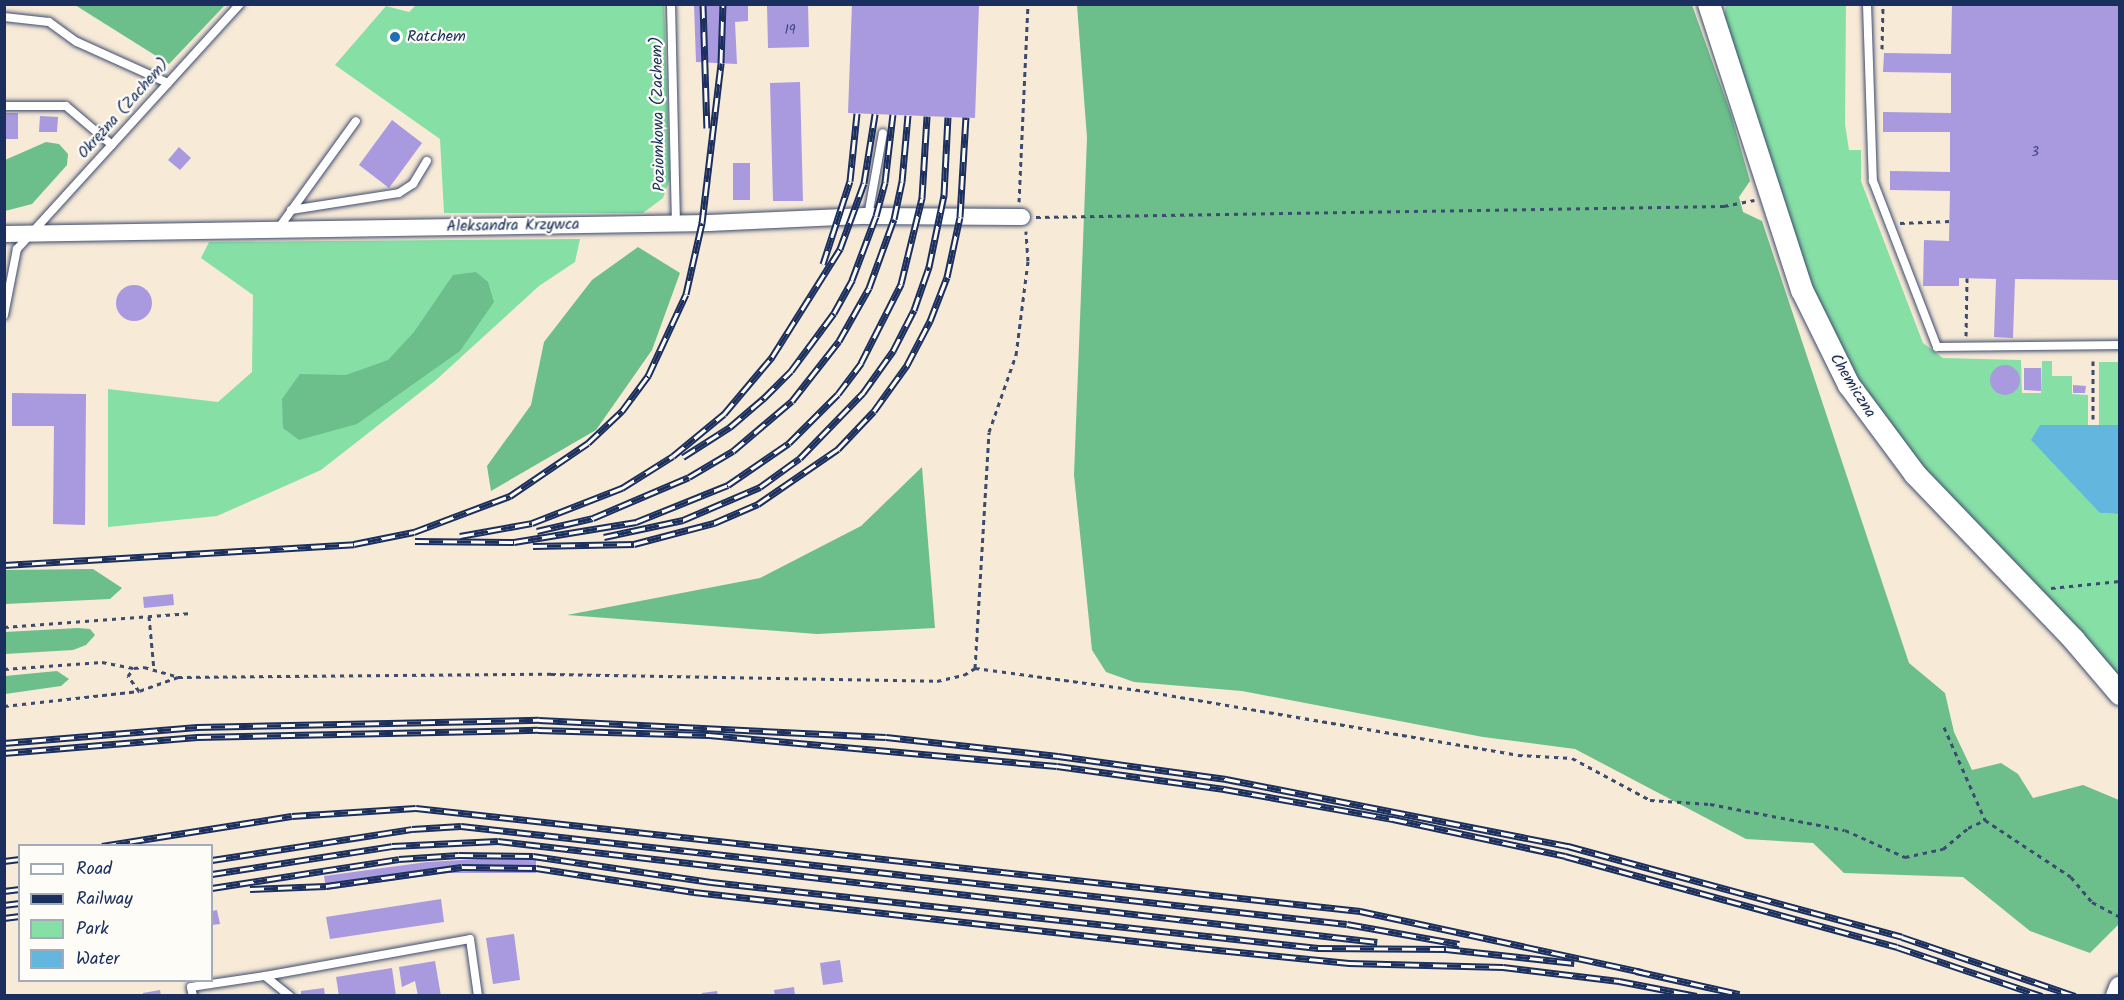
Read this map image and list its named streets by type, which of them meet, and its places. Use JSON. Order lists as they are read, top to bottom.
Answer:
{
  "streets": {
    "street": ["Aleksandra Krzywca", "Chemiczna"],
    "lane": ["Okrężna (Zachem)", "Poziomkowa (Zachem)"]
  },
  "crossings": [
    ["Okrężna (Zachem)", "Aleksandra Krzywca"],
    ["Poziomkowa (Zachem)", "Aleksandra Krzywca"]
  ],
  "places": ["Ratchem"],
  "house_numbers": ["19", "3"],
  "legend": [
    "Road",
    "Railway",
    "Park",
    "Water"
  ]
}
